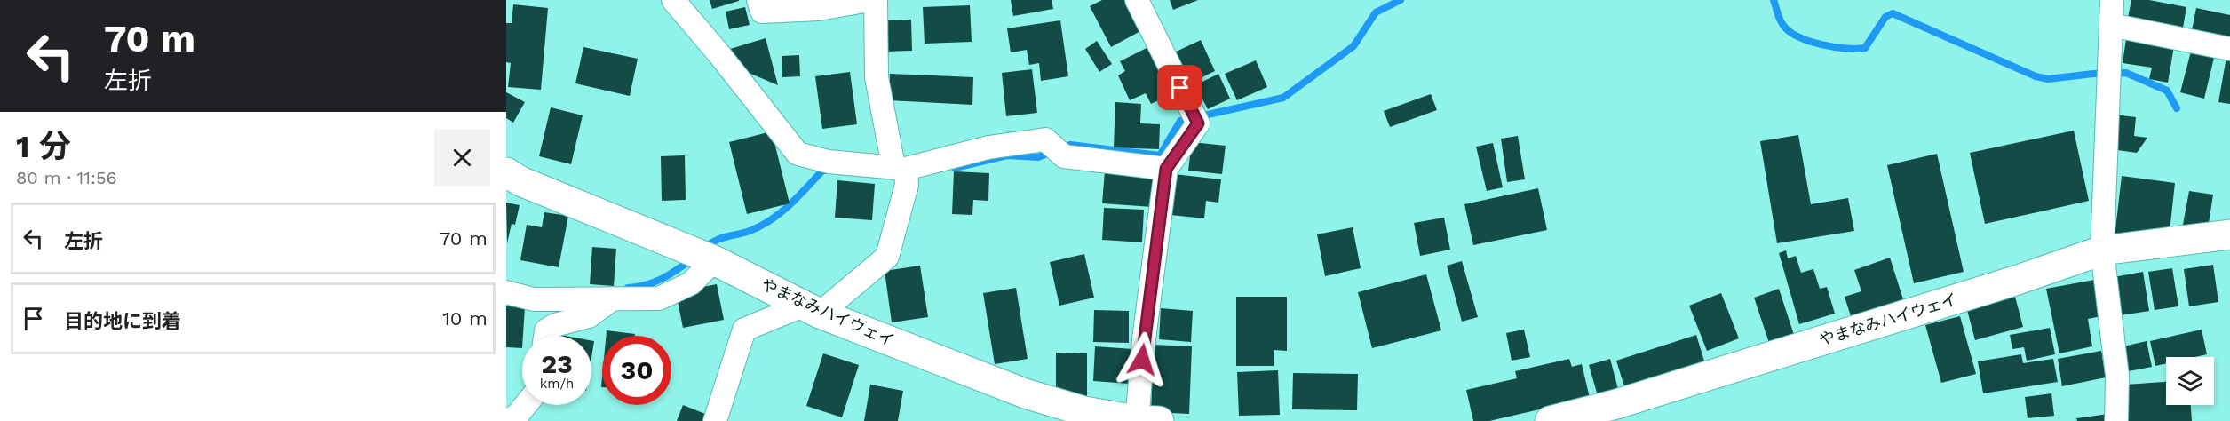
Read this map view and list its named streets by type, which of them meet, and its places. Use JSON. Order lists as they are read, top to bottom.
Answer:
{
  "streets": {
    "main road": ["やまなみハイウェイ"]
  },
  "page": {
    "turn": ["70 m", "左折"],
    "heading": ["1 分", "80 m · 11:56"],
    "list": [
      {
        "name": "左折",
        "value": "70 m"
      },
      {
        "name": "目的地に到着",
        "value": "10 m"
      }
    ],
    "speed": "23 km/h",
    "limit": "30"
  }
}
